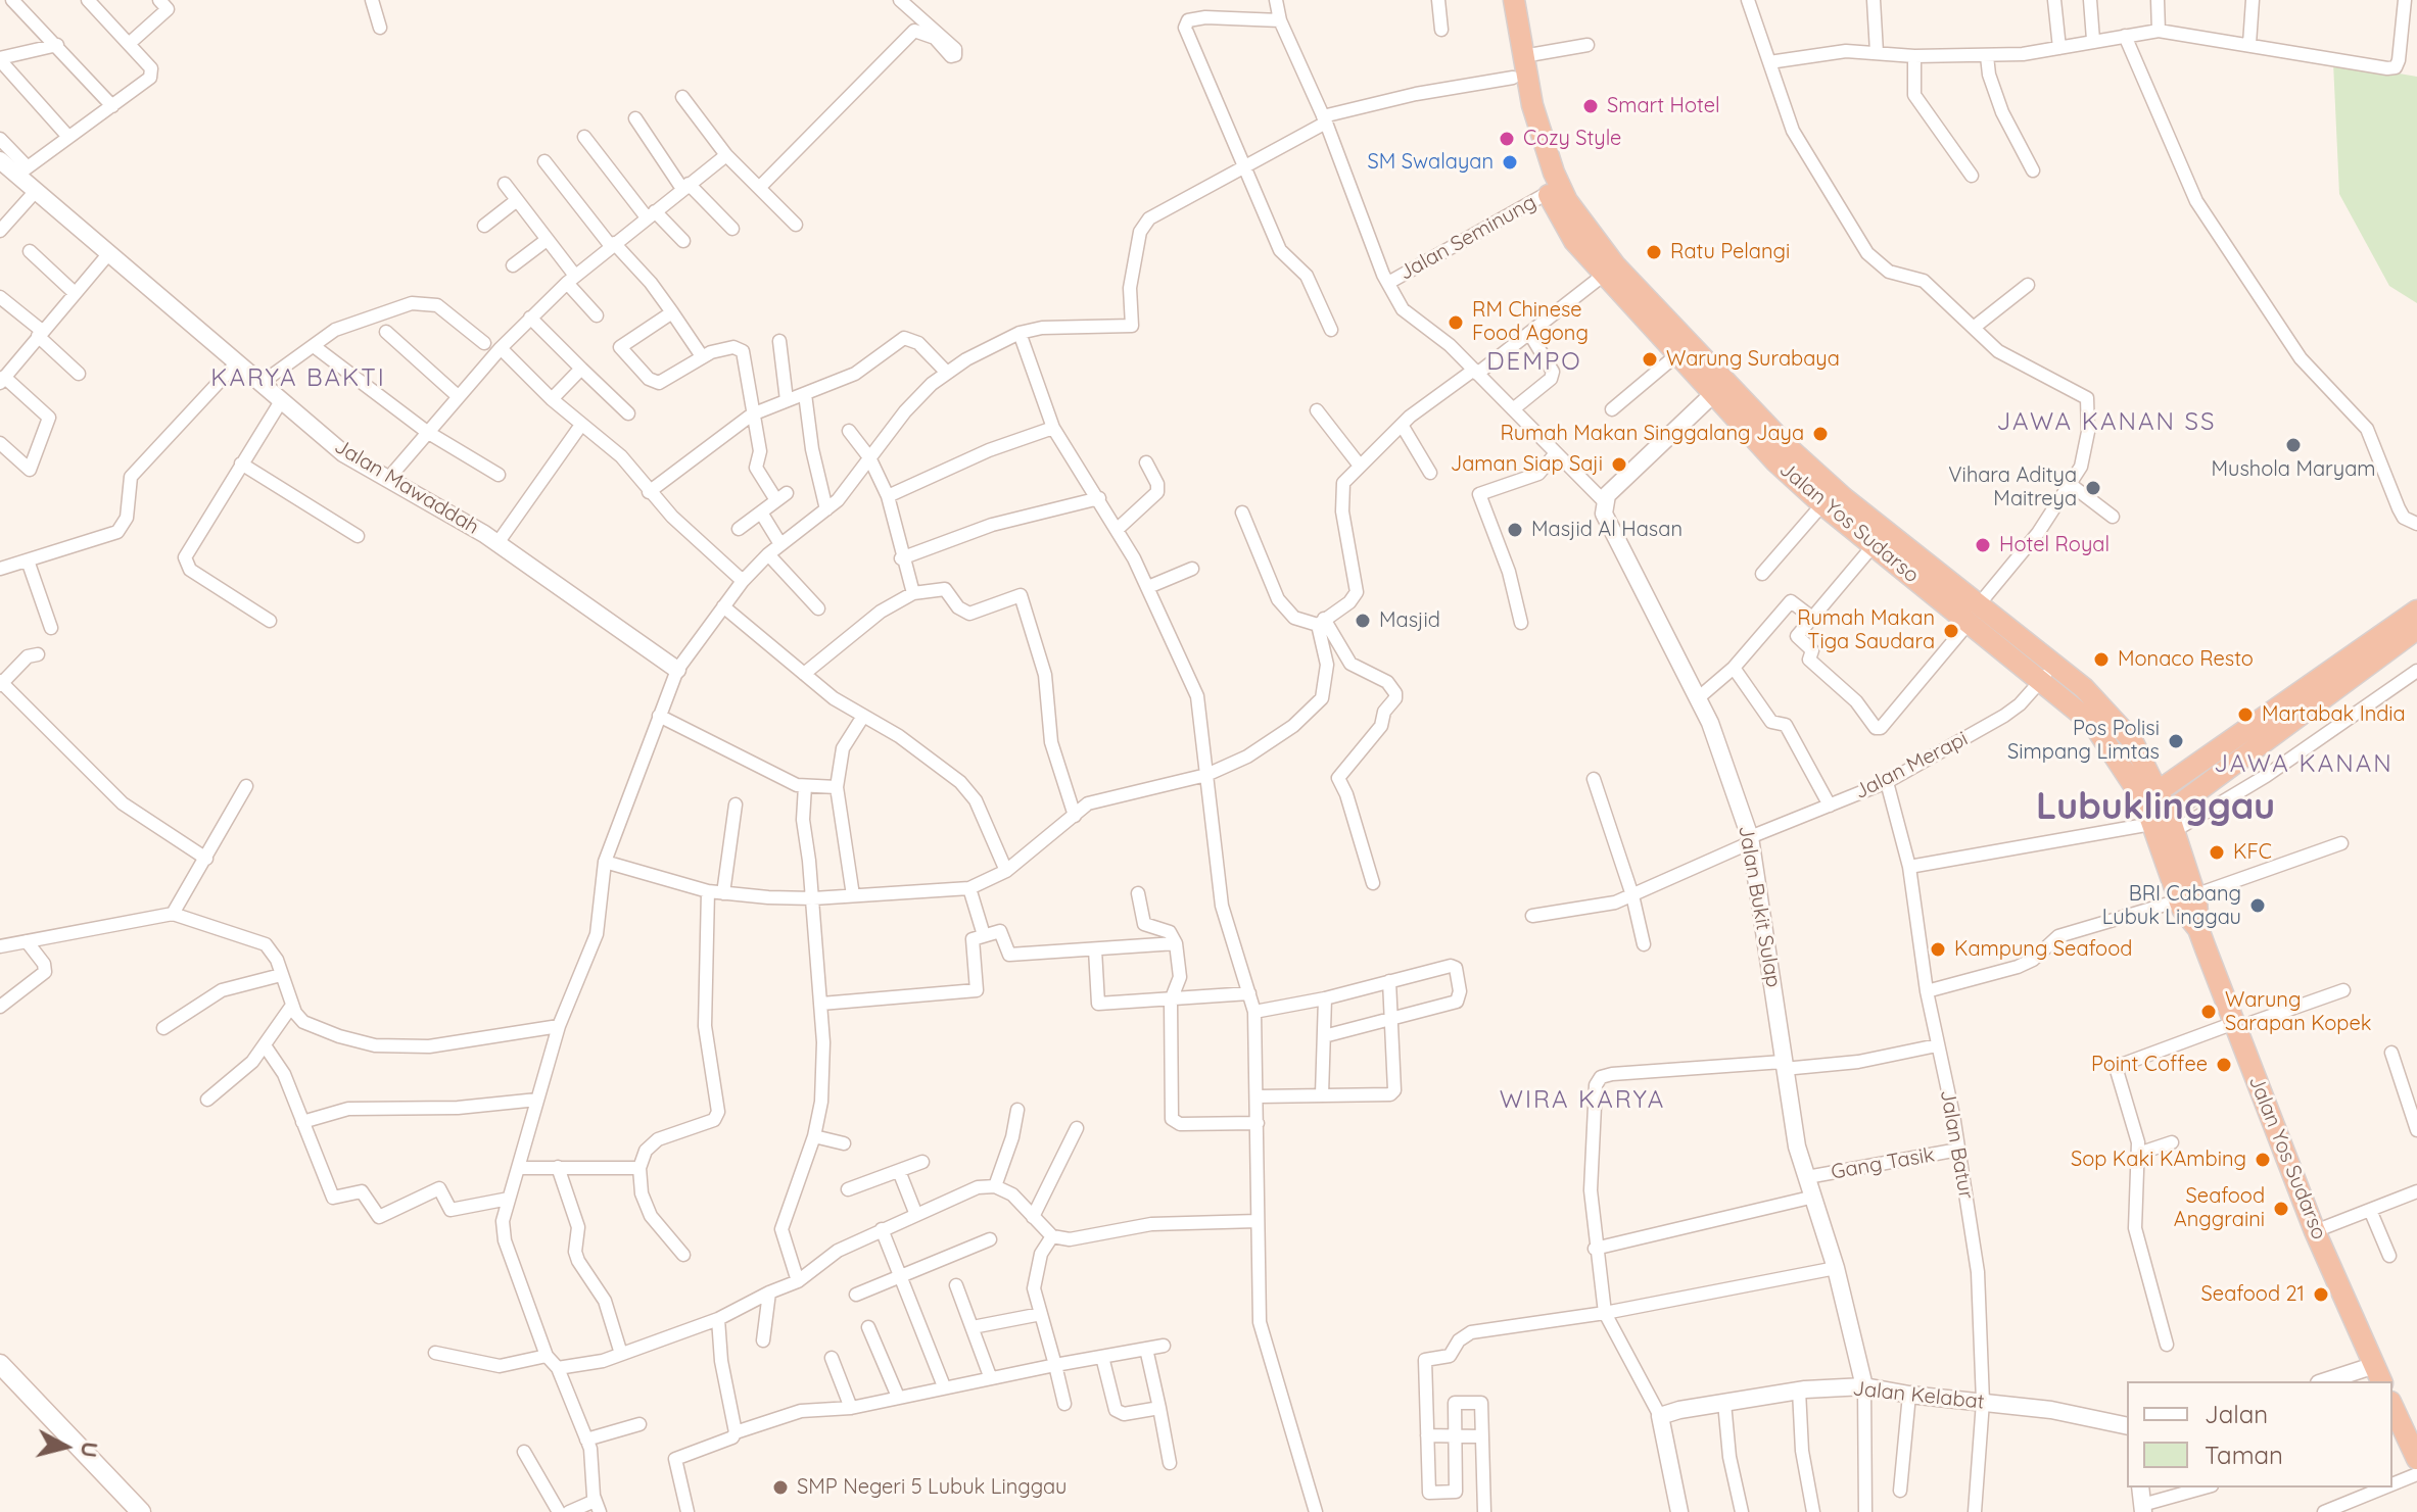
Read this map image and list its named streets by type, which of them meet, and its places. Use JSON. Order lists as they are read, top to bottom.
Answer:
{
  "streets": {
    "highway": ["Jalan Yos Sudarso"],
    "street": [
      "Jalan Seminung",
      "Jalan Mawaddah",
      "Jalan Merapi",
      "Jalan Bukit Sulap",
      "Jalan Batur",
      "Gang Tasik",
      "Jalan Kelabat"
    ]
  },
  "crossings": [
    ["Jalan Seminung", "Jalan Yos Sudarso"],
    ["Jalan Yos Sudarso", "Jalan Merapi"],
    ["Jalan Merapi", "Jalan Bukit Sulap"],
    ["Jalan Merapi", "Jalan Batur"],
    ["Jalan Bukit Sulap", "Gang Tasik"],
    ["Jalan Bukit Sulap", "Jalan Kelabat"],
    ["Jalan Batur", "Gang Tasik"],
    ["Jalan Batur", "Jalan Kelabat"]
  ],
  "districts": [
    "DEMPO",
    "KARYA BAKTI",
    "JAWA KANAN SS",
    "JAWA KANAN",
    "Lubuklinggau",
    "WIRA KARYA"
  ],
  "places": [
    "Smart Hotel",
    "Cozy Style",
    "SM Swalayan",
    "Ratu Pelangi",
    "RM Chinese Food Agong",
    "Warung Surabaya",
    "Rumah Makan Singgalang Jaya",
    "Mushola Maryam",
    "Jaman Siap Saji",
    "Vihara Aditya Maitreya",
    "Masjid Al Hasan",
    "Hotel Royal",
    "Masjid",
    "Rumah Makan Tiga Saudara",
    "Monaco Resto",
    "Martabak India",
    "Pos Polisi Simpang Limtas",
    "KFC",
    "BRI Cabang Lubuk Linggau",
    "Kampung Seafood",
    "Warung Sarapan Kopek",
    "Point Coffee",
    "Sop Kaki KAmbing",
    "Seafood Anggraini",
    "Seafood 21",
    "SMP Negeri 5 Lubuk Linggau"
  ],
  "legend": ["Jalan", "Taman"],
  "north": "right"
}
